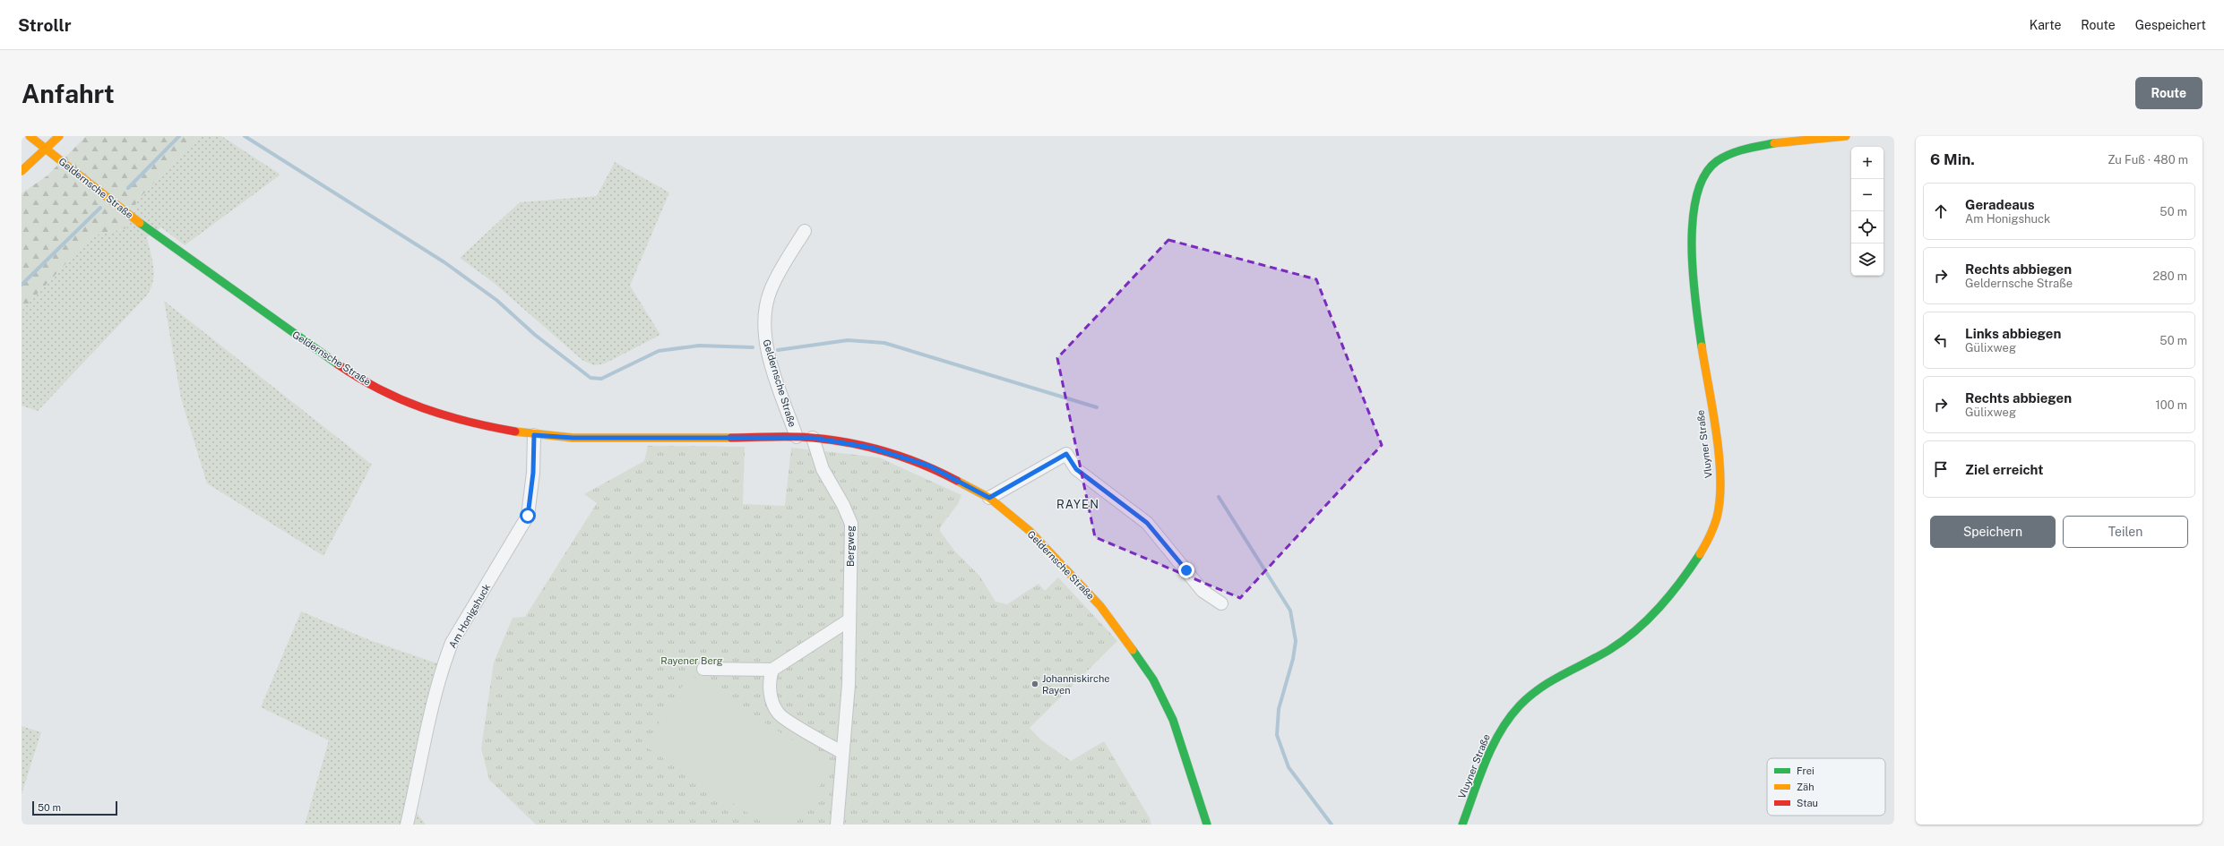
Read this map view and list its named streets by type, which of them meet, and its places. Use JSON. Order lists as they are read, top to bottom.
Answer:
{
  "streets": {
    "main road": ["Geldernsche Straße", "Vluyner Straße"],
    "street": ["Bergweg", "Am Honigshuck"]
  },
  "crossings": [
    ["Geldernsche Straße", "Bergweg"],
    ["Geldernsche Straße", "Am Honigshuck"]
  ],
  "districts": ["RAYEN"],
  "parks": ["Rayener Berg"],
  "places": ["Johanniskirche Rayen"],
  "legend": ["Frei", "Zäh", "Stau"],
  "scale_bar": "50 m",
  "page": {
    "header": "Strollr",
    "nav": ["Karte", "Route", "Gespeichert"],
    "buttons": [
      "Route",
      ["Speichern", "Teilen"]
    ],
    "title": "Anfahrt",
    "heading": ["6 Min.", "Zu Fuß · 480 m"],
    "map_buttons": ["+", "−"],
    "list": [
      ["Geradeaus", "Am Honigshuck", "50 m"],
      ["Rechts abbiegen", "Geldernsche Straße", "280 m"],
      ["Links abbiegen", "Gülixweg", "50 m"],
      ["Rechts abbiegen", "Gülixweg", "100 m"],
      "Ziel erreicht"
    ],
    "scale": "50 m"
  }
}
